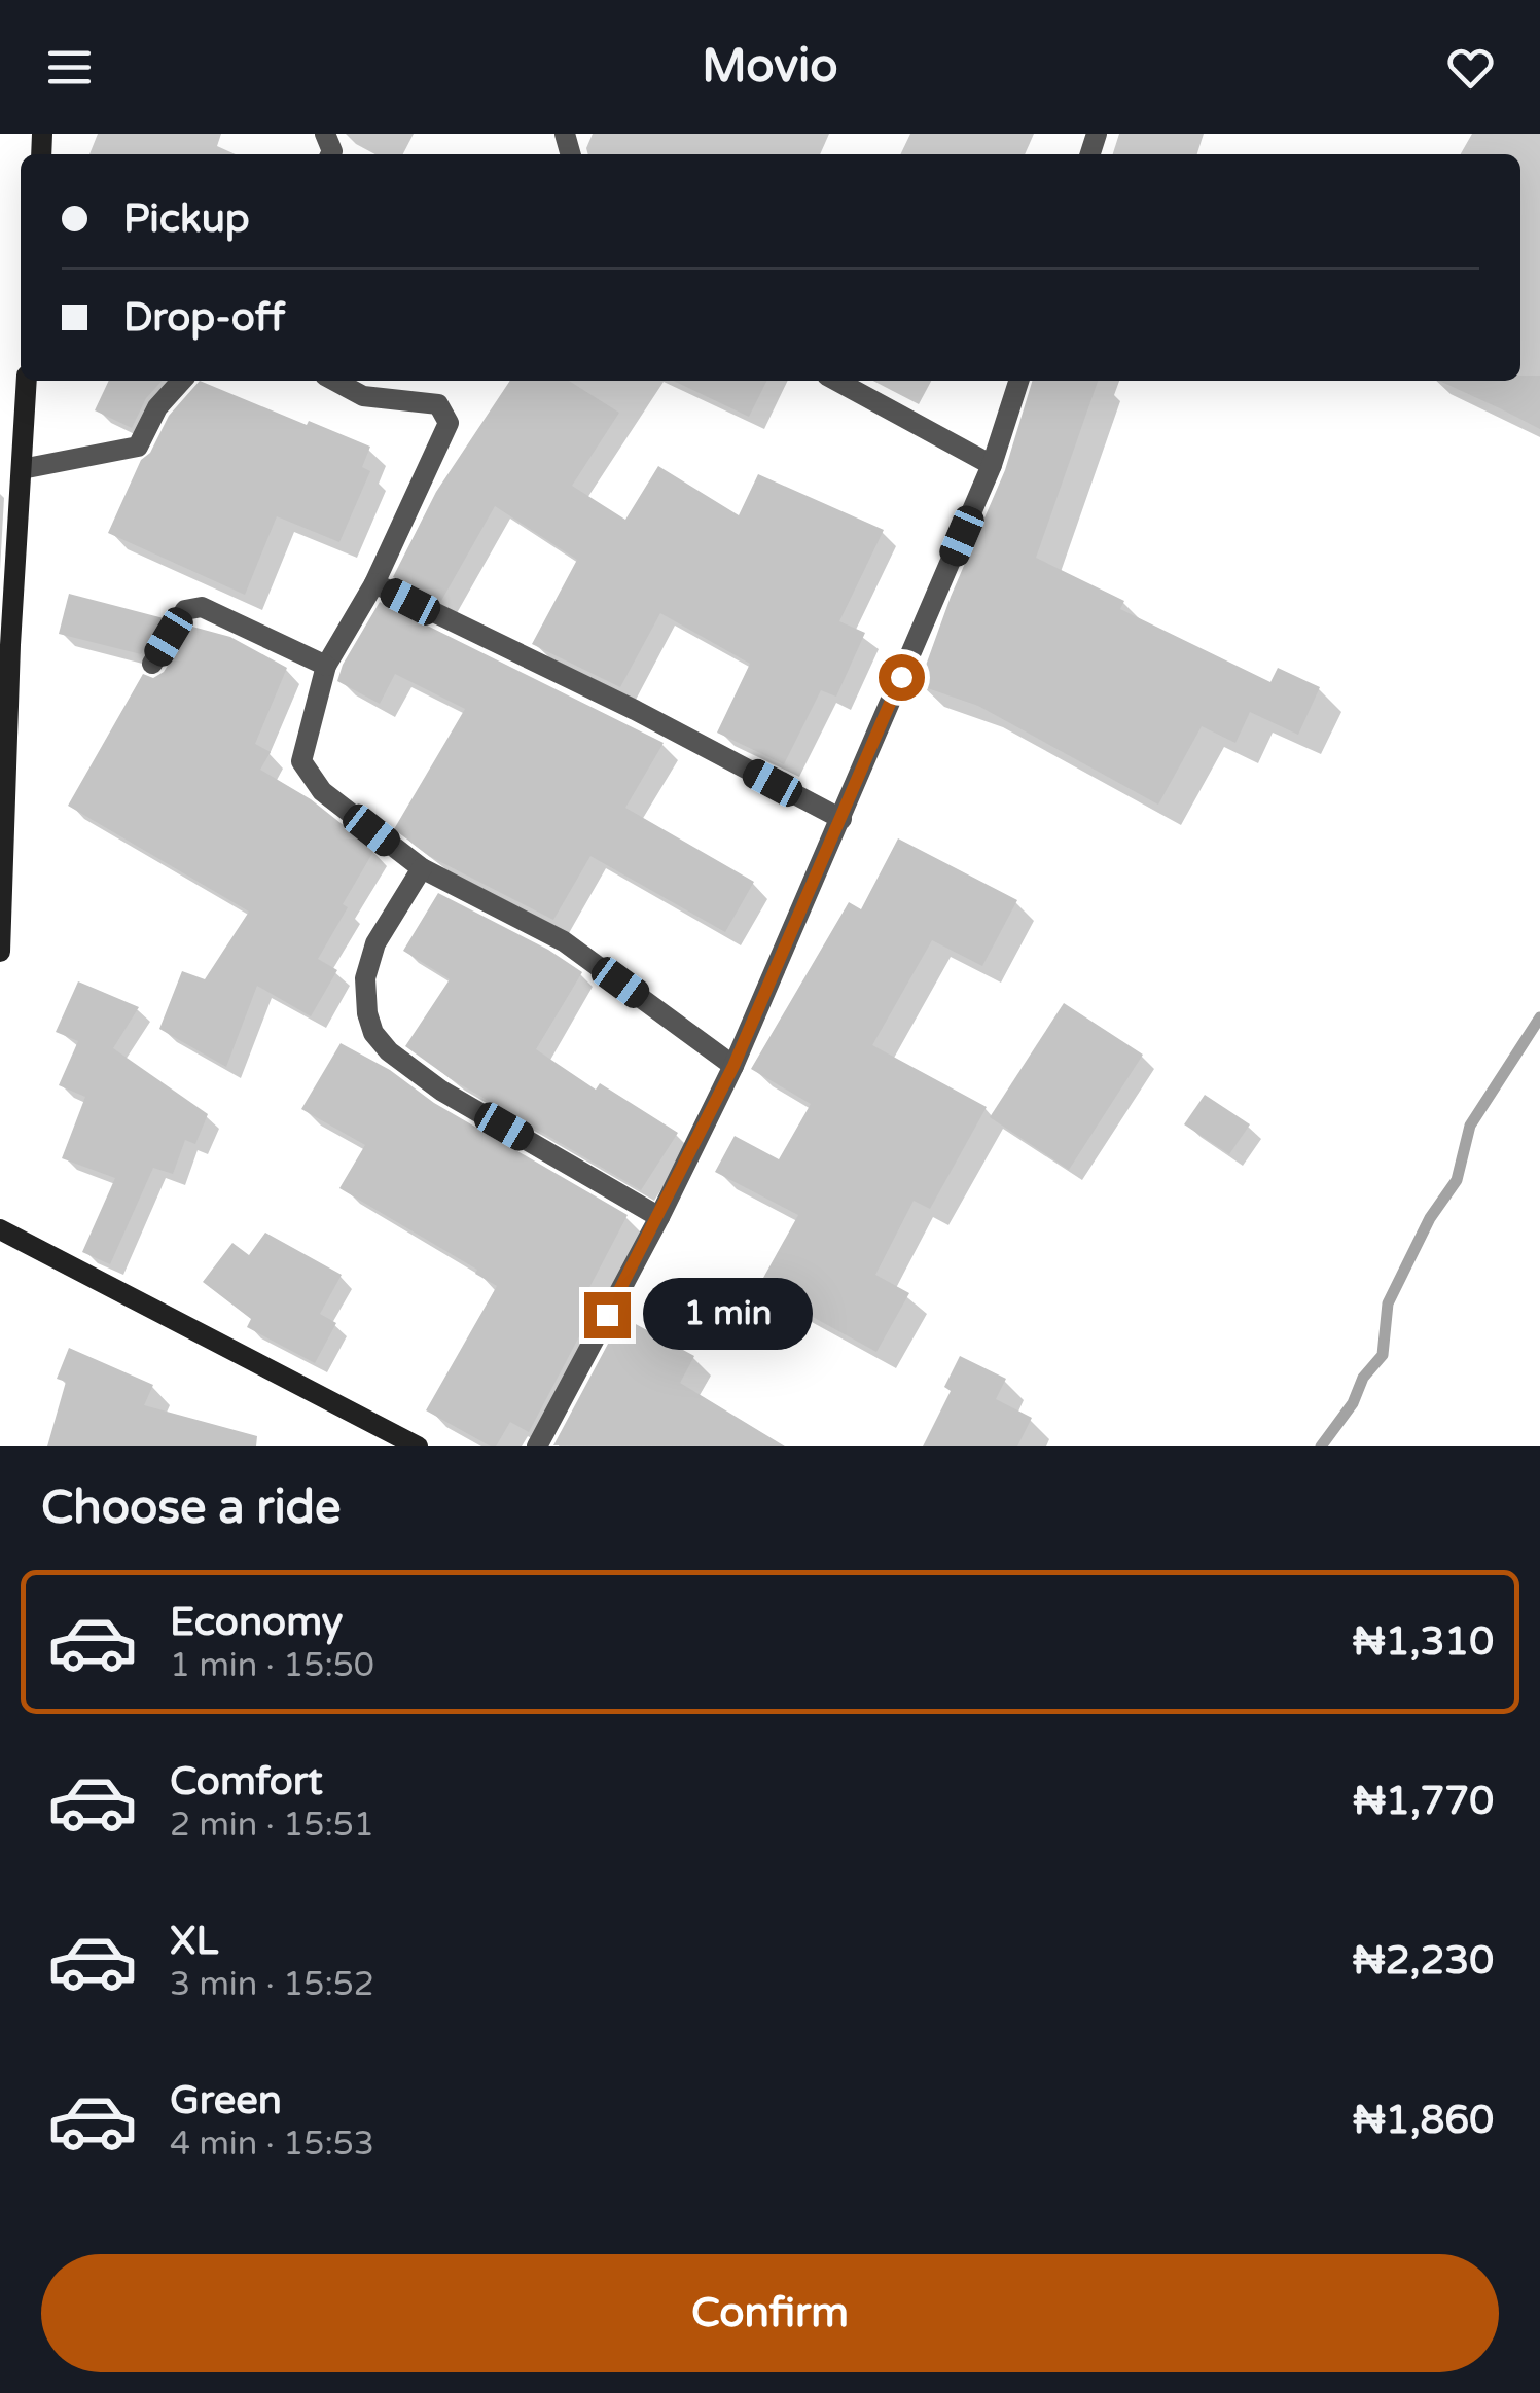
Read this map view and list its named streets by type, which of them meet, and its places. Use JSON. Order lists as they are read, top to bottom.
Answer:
{
  "page": {
    "header": "Movio",
    "banner": ["Pickup", "Drop-off"],
    "bubble": "1 min",
    "heading": "Choose a ride",
    "list": [
      {
        "name": "Economy",
        "note": "1 min · 15:50",
        "value": "₦1,310"
      },
      {
        "name": "Comfort",
        "note": "2 min · 15:51",
        "value": "₦1,770"
      },
      {
        "name": "XL",
        "note": "3 min · 15:52",
        "value": "₦2,230"
      },
      {
        "name": "Green",
        "note": "4 min · 15:53",
        "value": "₦1,860"
      }
    ],
    "buttons": "Confirm"
  }
}
